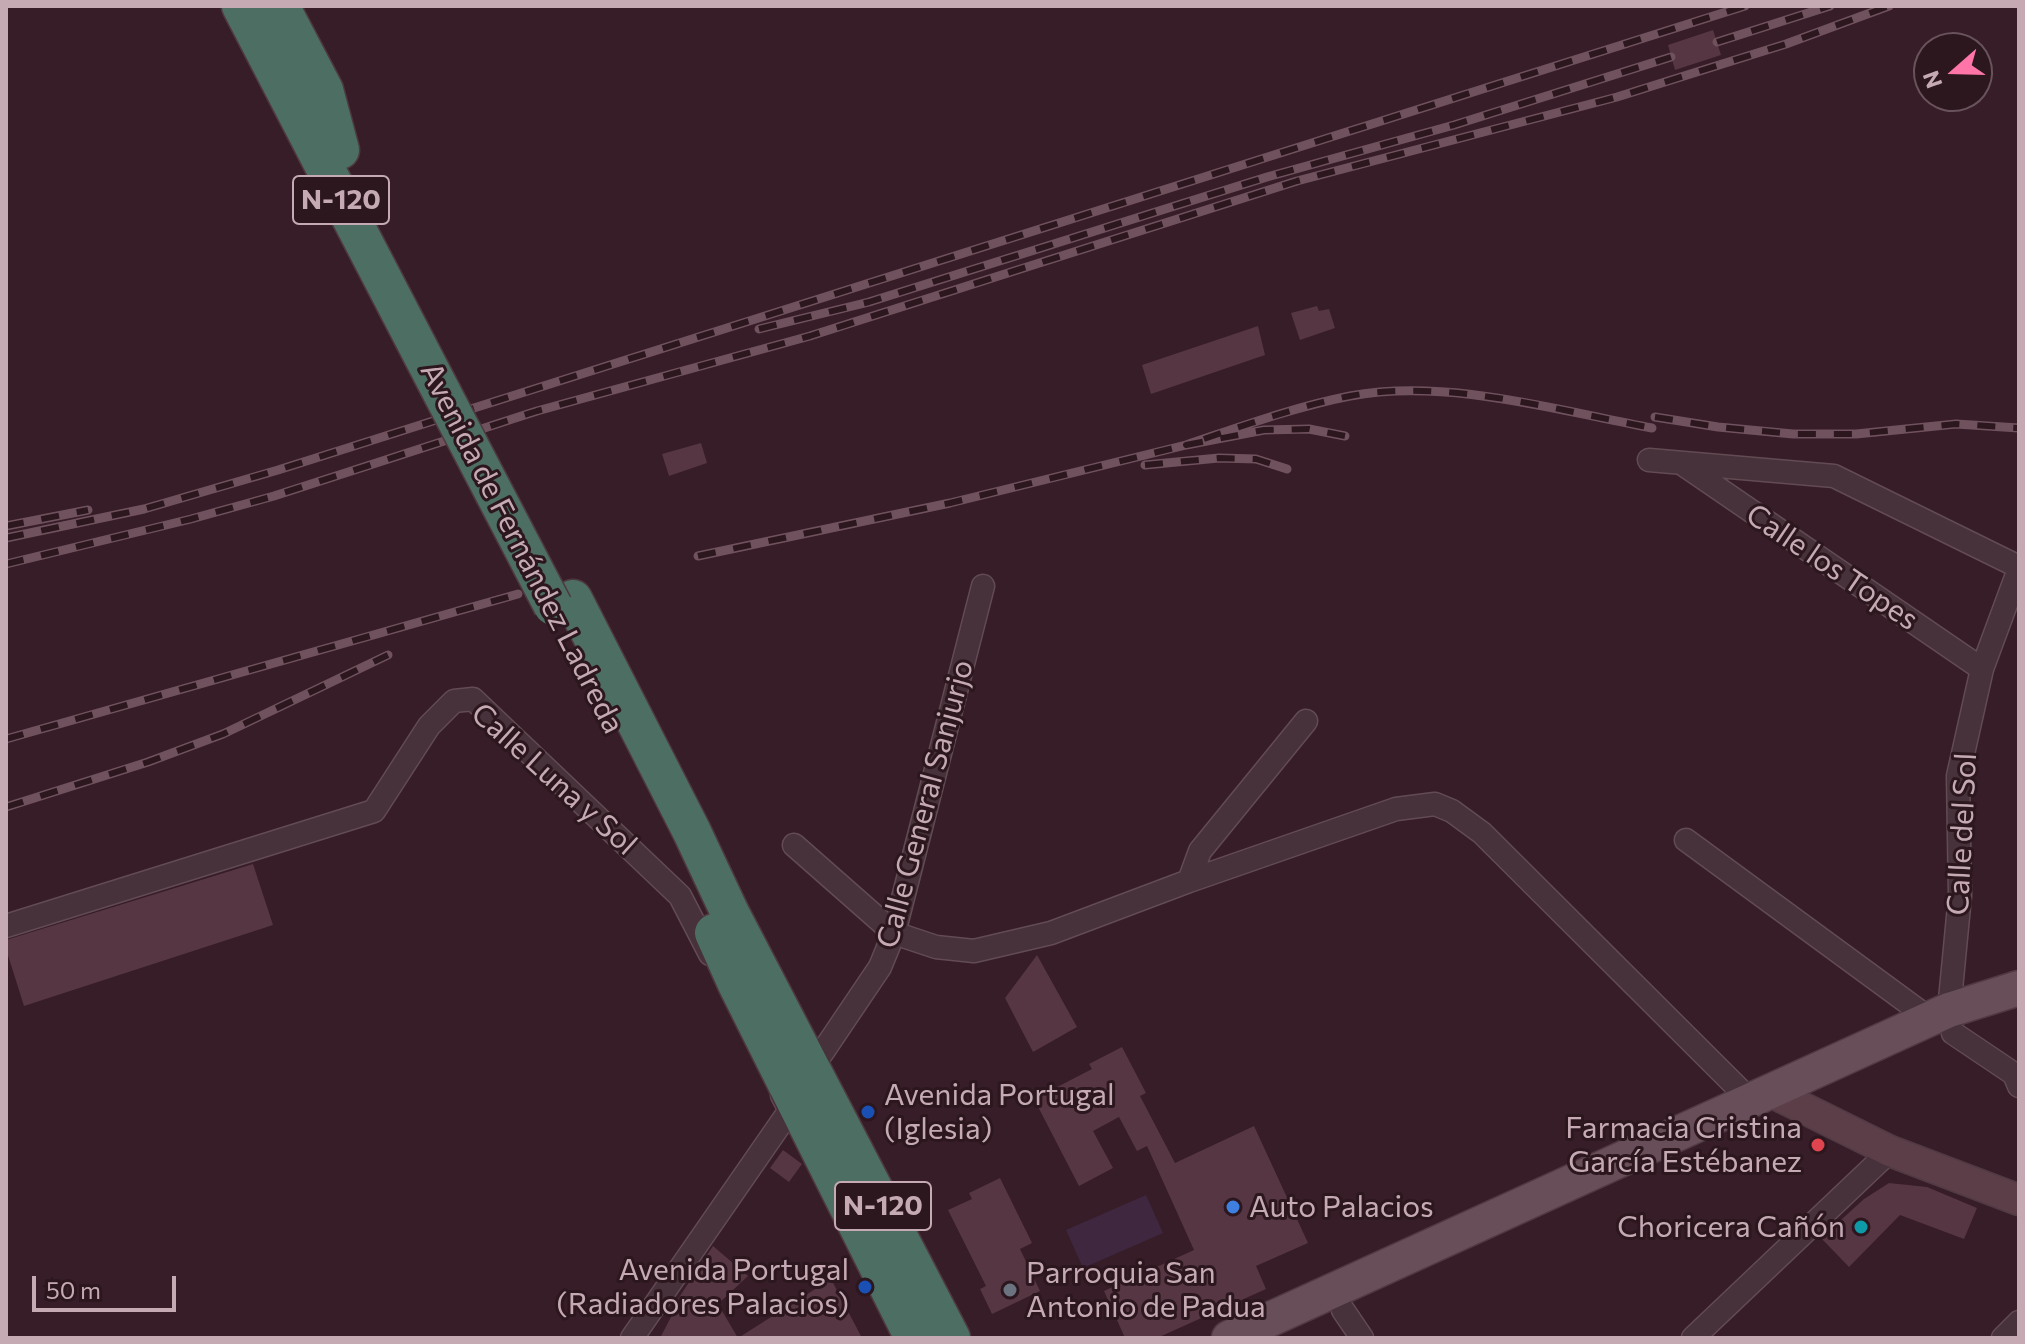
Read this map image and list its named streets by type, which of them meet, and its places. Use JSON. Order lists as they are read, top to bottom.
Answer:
{
  "streets": {
    "highway": ["N-120", "Avenida de Fernández Ladreda"],
    "street": [
      "Calle los Topes",
      "Calle Luna y Sol",
      "Calle General Sanjurjo",
      "Calle del Sol"
    ]
  },
  "crossings": [
    ["N-120", "Avenida de Fernández Ladreda"],
    ["N-120", "Calle Luna y Sol"],
    ["N-120", "Calle General Sanjurjo"],
    ["Avenida de Fernández Ladreda", "Calle Luna y Sol"],
    ["Avenida de Fernández Ladreda", "Calle General Sanjurjo"],
    ["Calle los Topes", "Calle del Sol"],
    ["Calle Luna y Sol", "Calle General Sanjurjo"]
  ],
  "places": [
    "Avenida Portugal (Iglesia)",
    "Farmacia Cristina García Estébanez",
    "Auto Palacios",
    "Choricera Cañón",
    "Avenida Portugal (Radiadores Palacios)",
    "Parroquia San Antonio de Padua"
  ],
  "scale_bar": "50 m",
  "north": "left"
}
